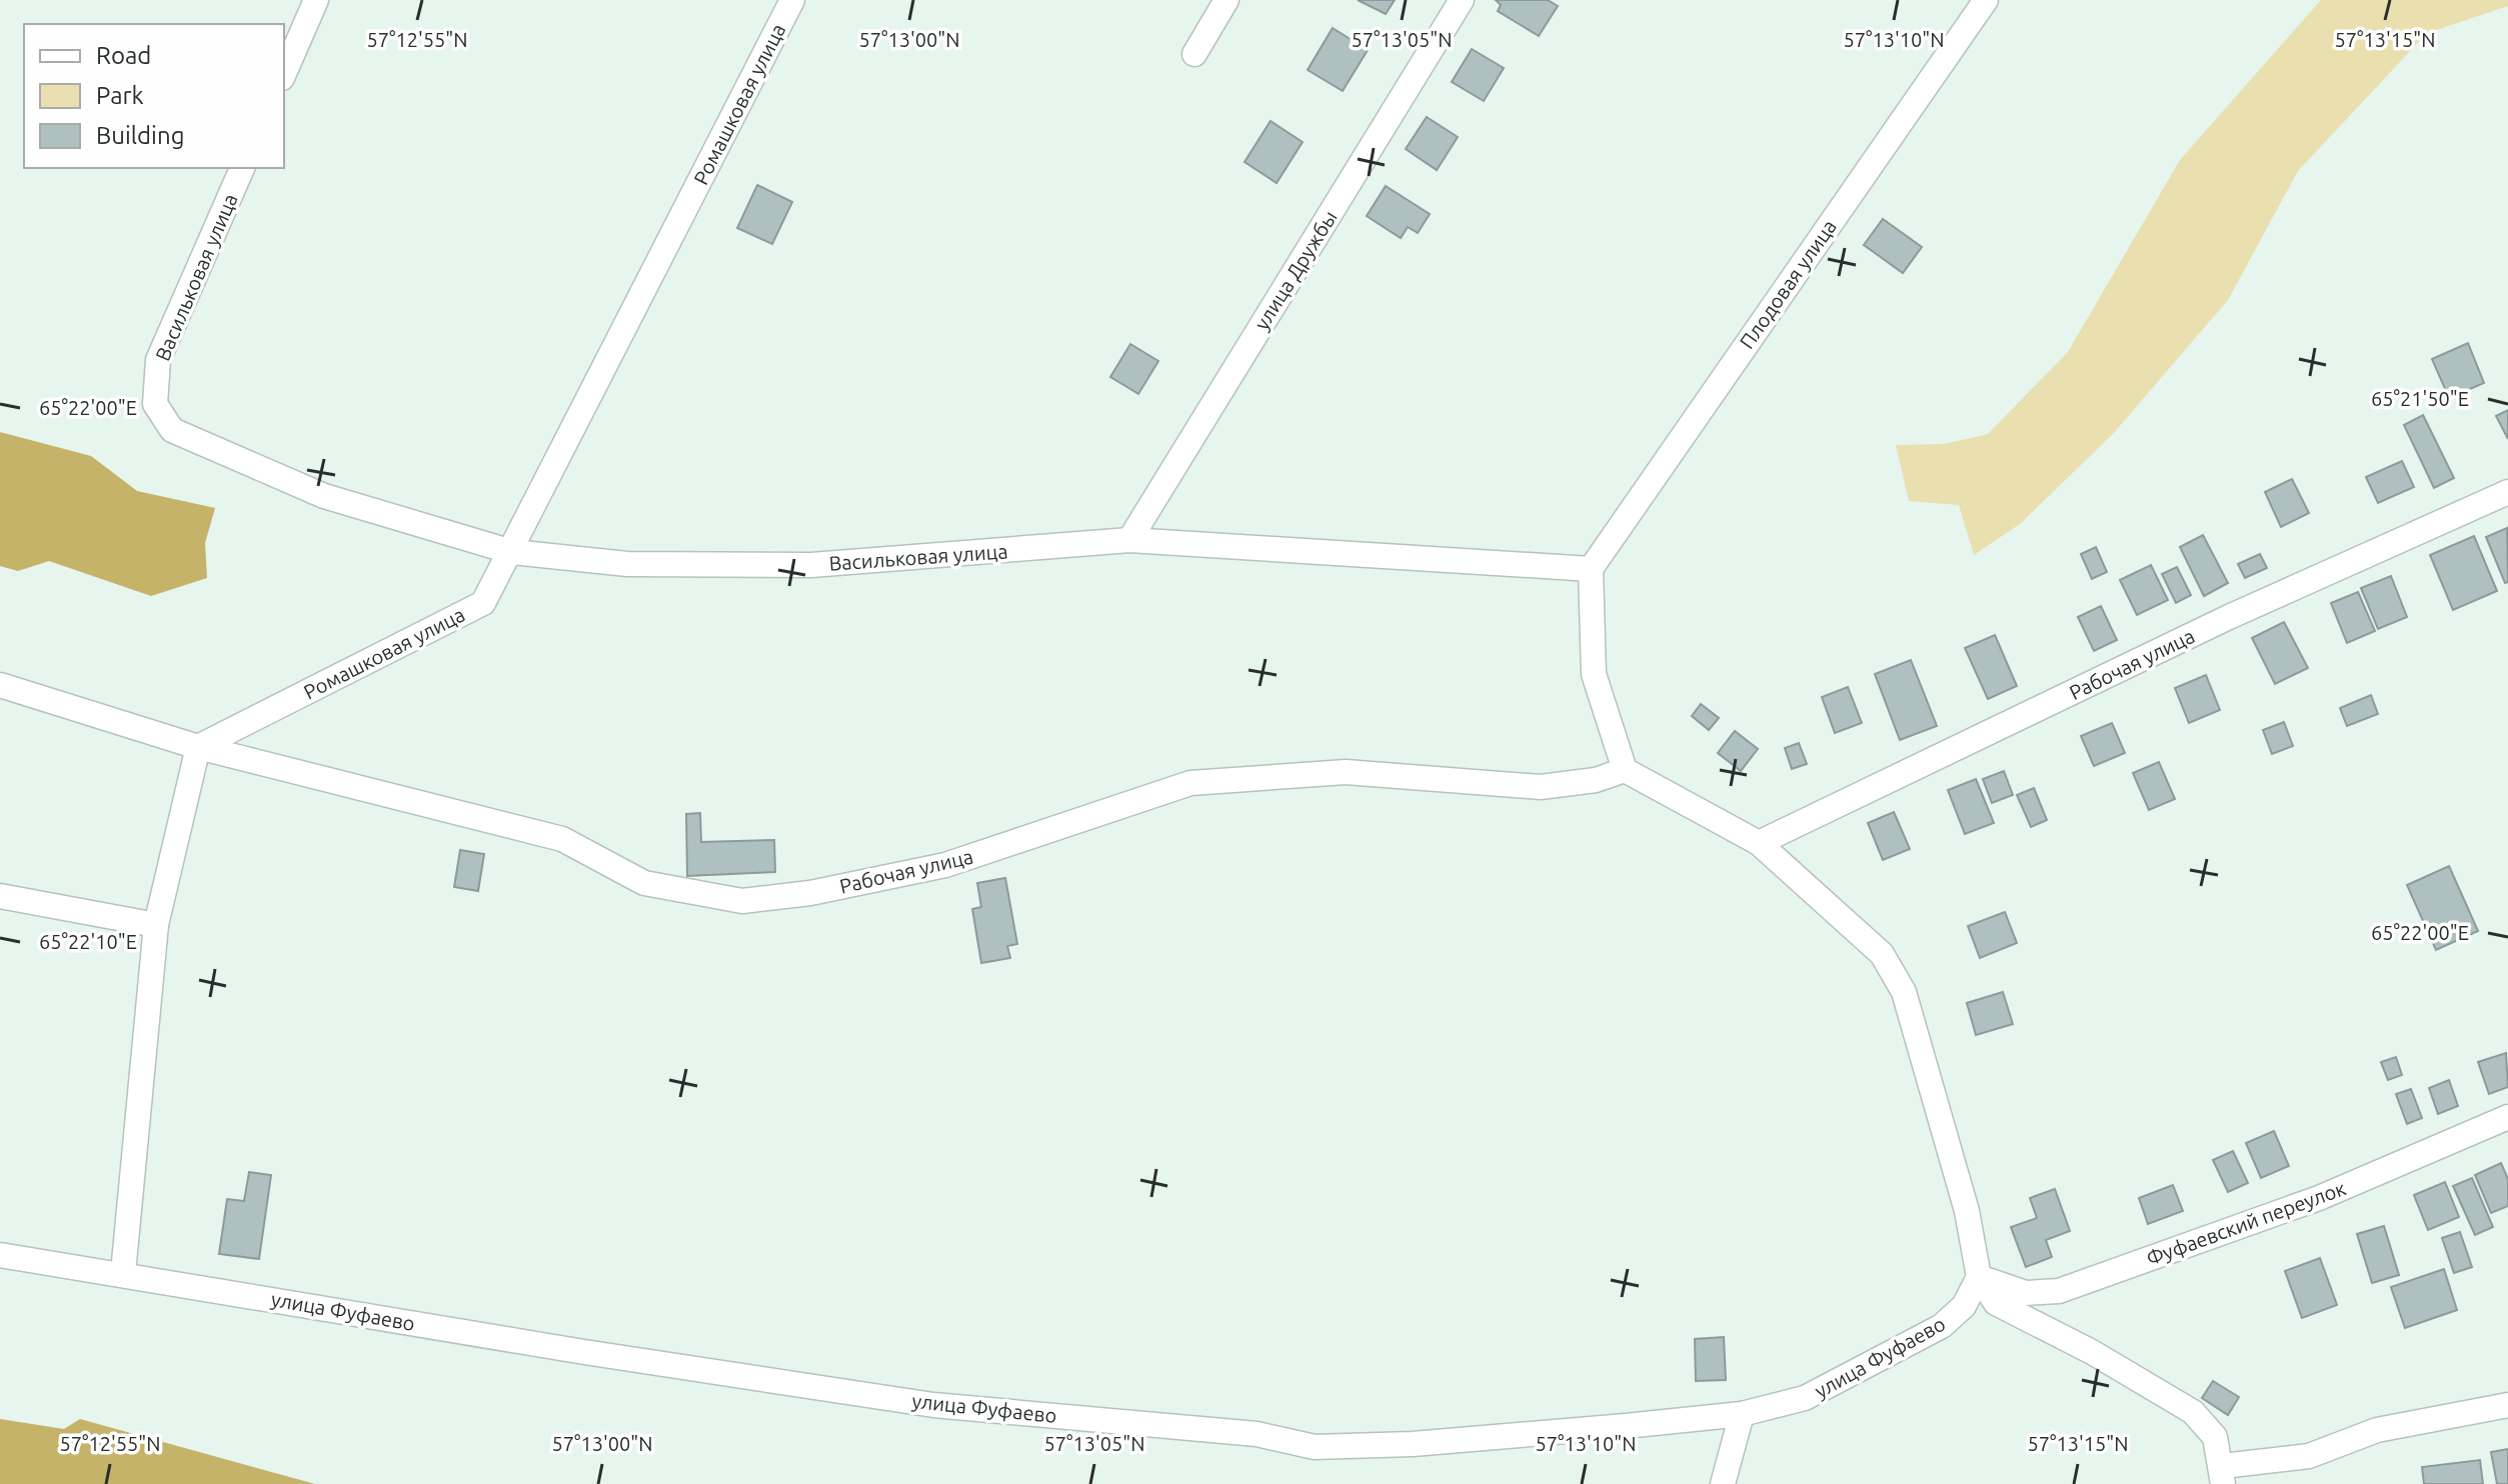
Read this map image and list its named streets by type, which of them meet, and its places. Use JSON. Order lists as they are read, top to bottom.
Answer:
{
  "streets": {
    "street": [
      "Ромашковая улица",
      "улица Дружбы",
      "Васильковая улица",
      "Плодовая улица",
      "Рабочая улица",
      "Фуфаевский переулок",
      "улица Фуфаево"
    ]
  },
  "crossings": [
    ["Ромашковая улица", "Васильковая улица"],
    ["Ромашковая улица", "Рабочая улица"],
    ["улица Дружбы", "Васильковая улица"],
    ["Васильковая улица", "Плодовая улица"],
    ["Фуфаевский переулок", "улица Фуфаево"]
  ],
  "legend": ["Road", "Park", "Building"],
  "coordinates": [
    "57°12'55\"N",
    "57°13'00\"N",
    "57°13'05\"N",
    "57°13'10\"N",
    "57°13'15\"N",
    "65°21'50\"E",
    "65°22'00\"E",
    "65°22'10\"E"
  ]
}
